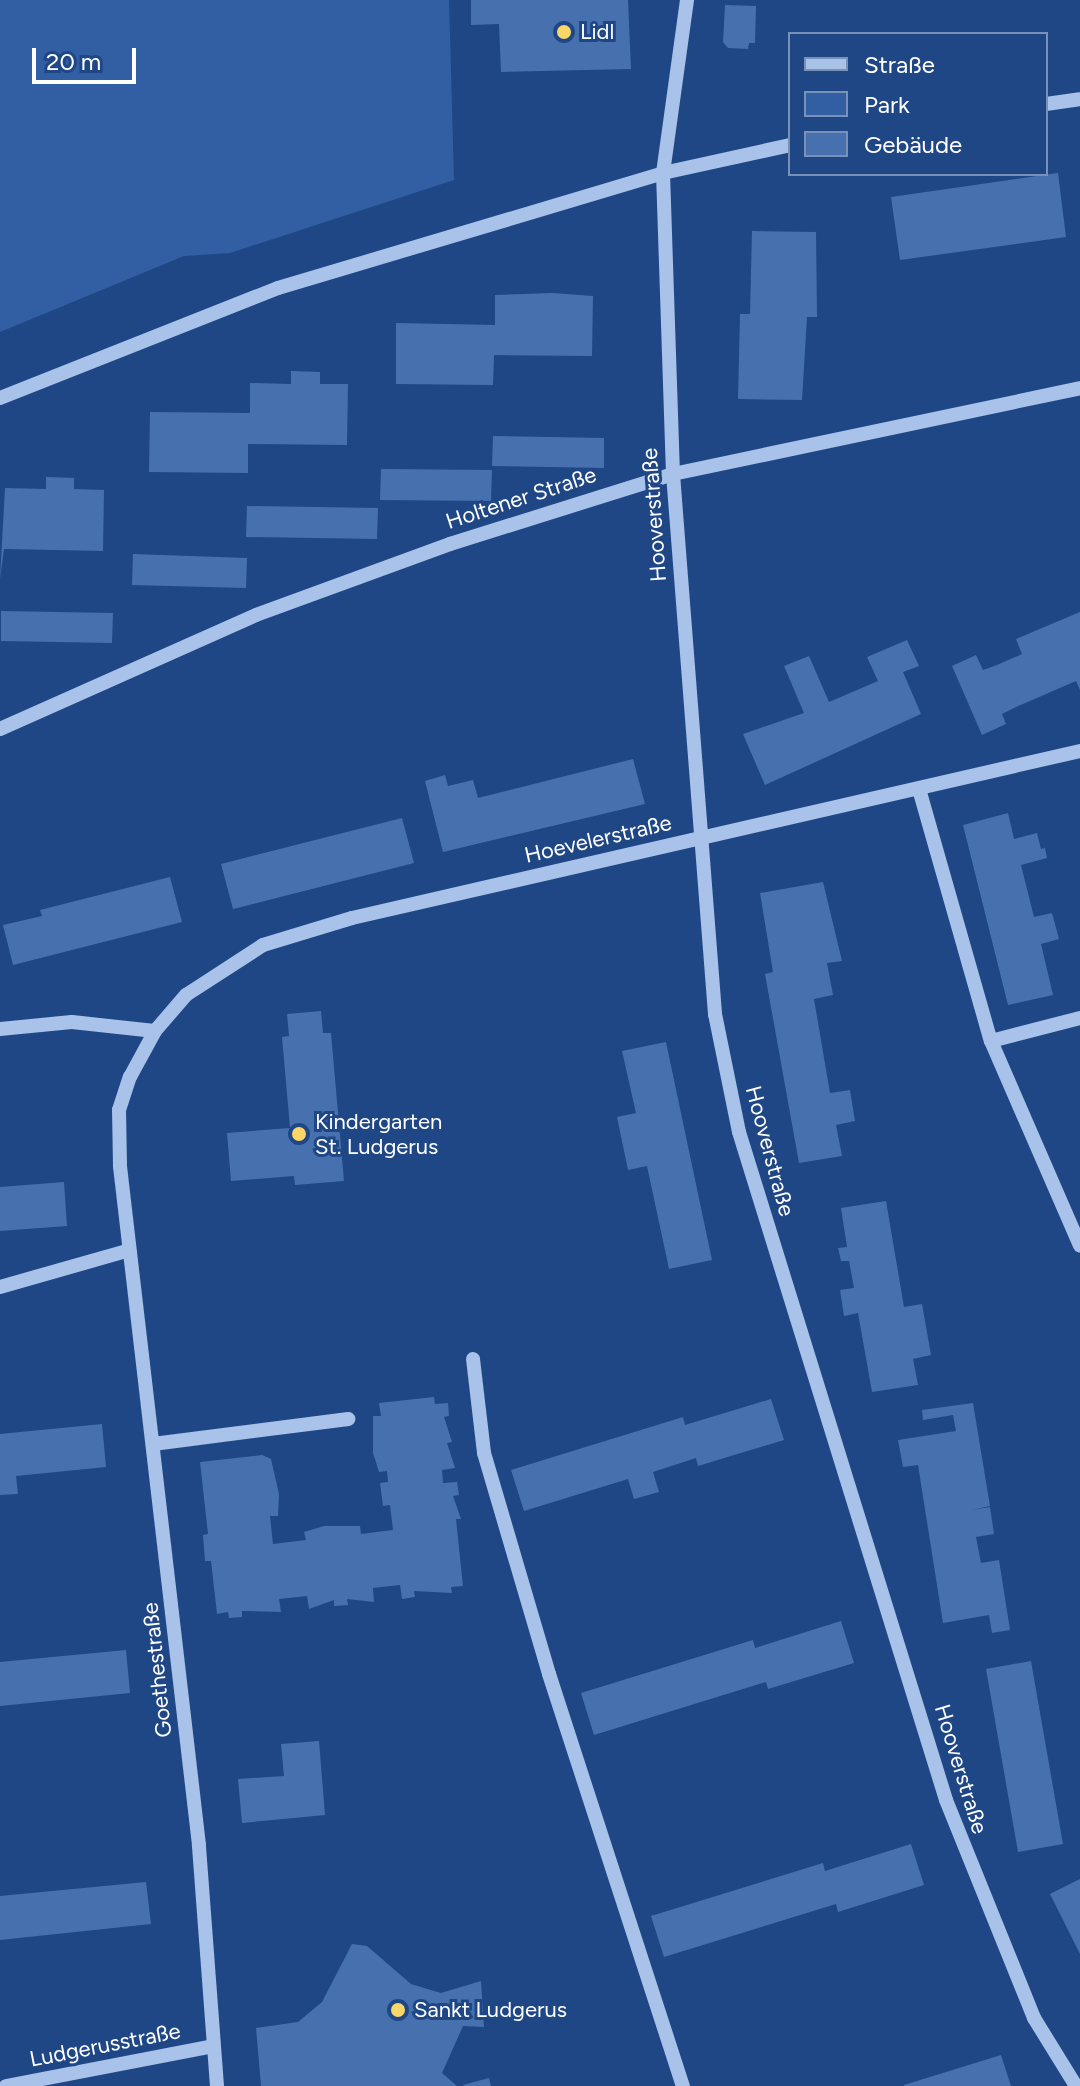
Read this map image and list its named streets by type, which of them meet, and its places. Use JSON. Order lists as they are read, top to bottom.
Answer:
{
  "streets": {
    "street": [
      "Holtener Straße",
      "Hooverstraße",
      "Hoevelerstraße",
      "Goethestraße",
      "Ludgerusstraße"
    ]
  },
  "crossings": [
    ["Holtener Straße", "Hooverstraße"],
    ["Hooverstraße", "Hoevelerstraße"],
    ["Hoevelerstraße", "Goethestraße"],
    ["Goethestraße", "Ludgerusstraße"]
  ],
  "places": ["Lidl", "Kindergarten St. Ludgerus", "Sankt Ludgerus"],
  "legend": ["Straße", "Park", "Gebäude"],
  "scale_bar": "20 m"
}
